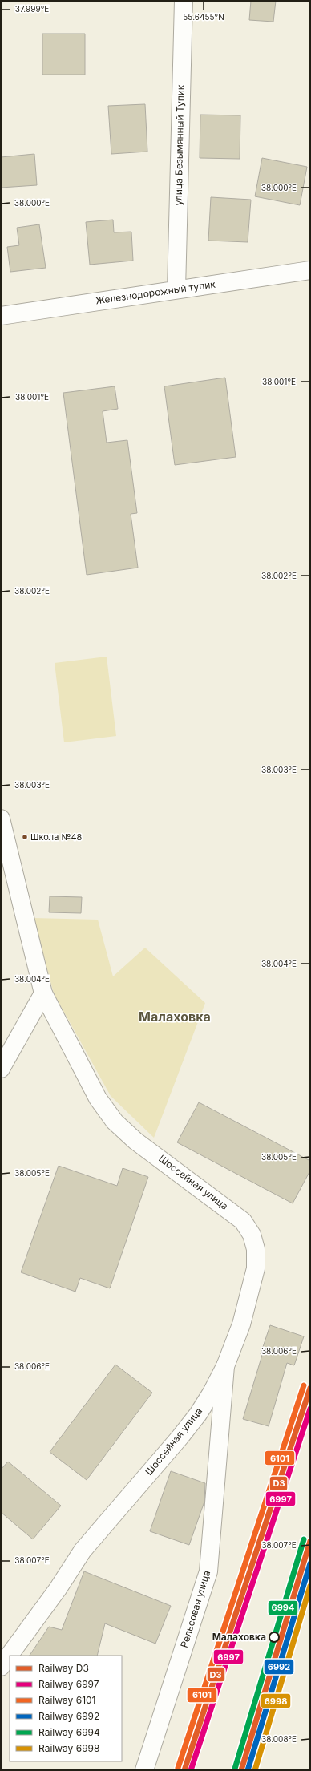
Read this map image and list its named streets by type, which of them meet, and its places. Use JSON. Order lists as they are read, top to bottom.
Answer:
{
  "streets": {
    "street": [
      "улица Безымянный Тупик",
      "Железнодорожный тупик",
      "Шоссейная улица",
      "Рельсовая улица"
    ]
  },
  "crossings": [
    ["улица Безымянный Тупик", "Железнодорожный тупик"],
    ["Шоссейная улица", "Рельсовая улица"]
  ],
  "districts": ["Малаховка"],
  "places": ["Школа №48", "Малаховка"],
  "lines": [
    "rail line 6101",
    "rail line D3",
    "rail line 6997",
    "rail line 6994",
    "rail line 6992",
    "rail line 6998"
  ],
  "legend": [
    "Railway D3",
    "Railway 6997",
    "Railway 6101",
    "Railway 6992",
    "Railway 6994",
    "Railway 6998"
  ],
  "coordinates": [
    "37.999°E",
    "55.6455°N",
    "38.000°E",
    "38.001°E",
    "38.002°E",
    "38.003°E",
    "38.004°E",
    "38.005°E",
    "38.006°E",
    "38.007°E",
    "38.008°E"
  ]
}
